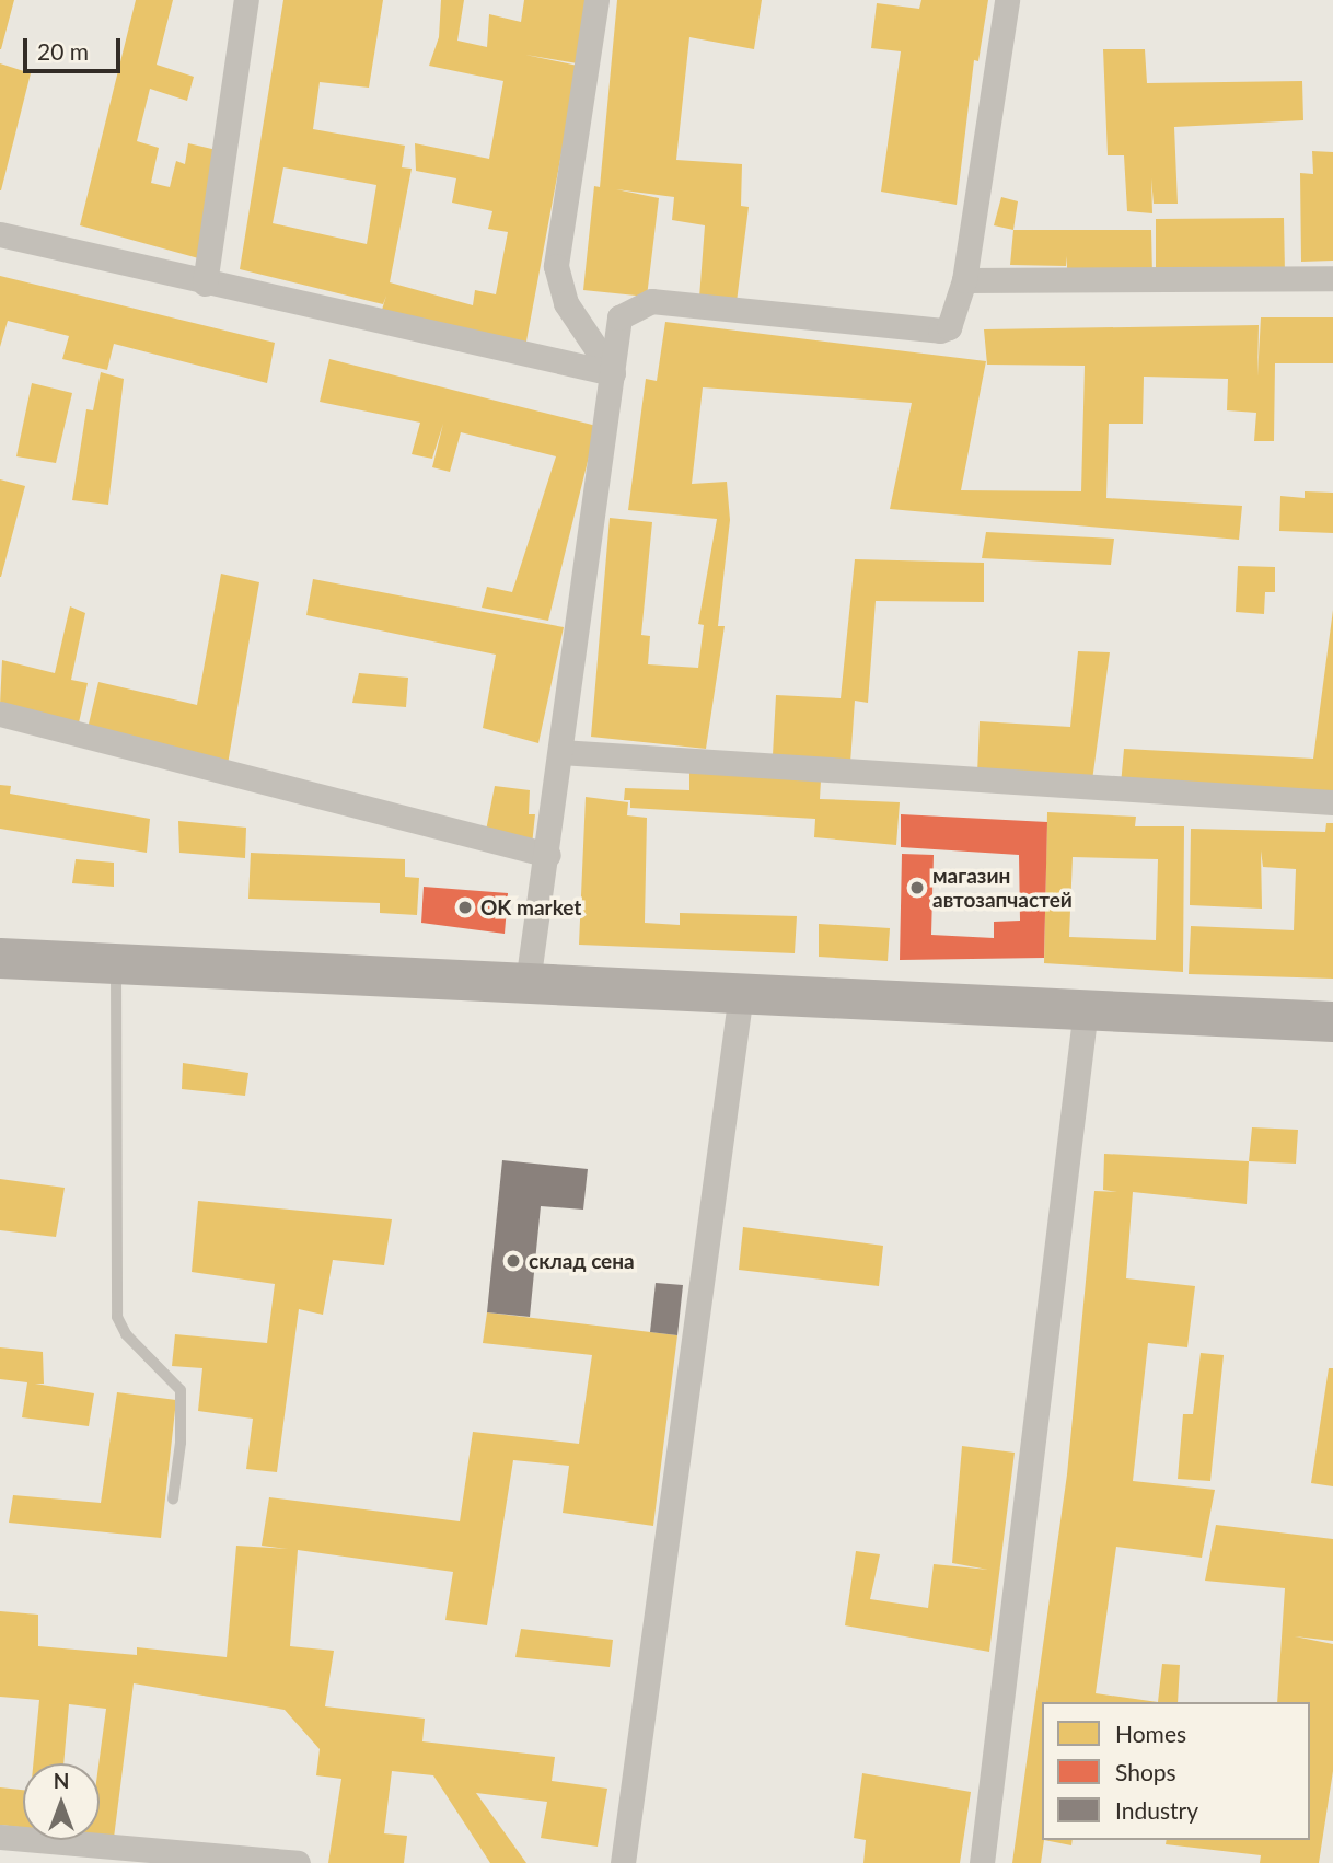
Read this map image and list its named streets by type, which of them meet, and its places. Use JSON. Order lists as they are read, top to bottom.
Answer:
{
  "places": ["магазин автозапчастей", "OK market", "склад сена"],
  "legend": ["Homes", "Shops", "Industry"],
  "scale_bar": "20 m",
  "north": "top"
}
